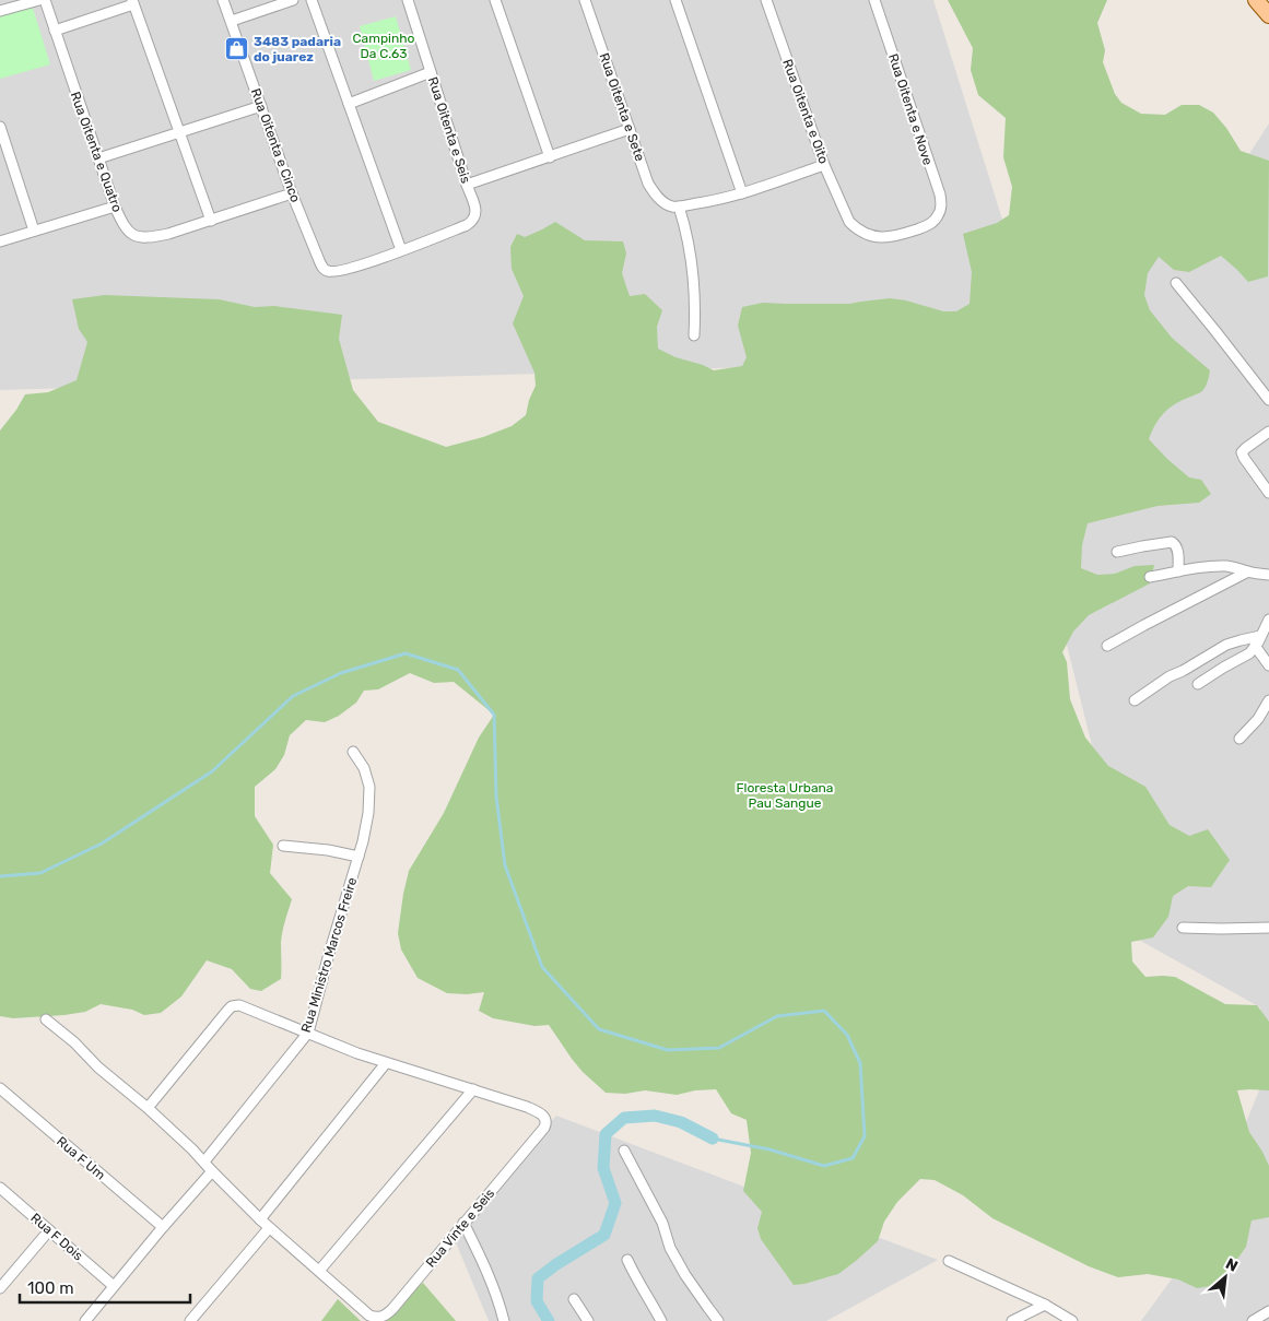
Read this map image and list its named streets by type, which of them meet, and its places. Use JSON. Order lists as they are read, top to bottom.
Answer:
{
  "streets": {
    "street": [
      "Rua Oitenta e Sete",
      "Rua Oitenta e Nove",
      "Rua Oitenta e Oito",
      "Rua Oitenta e Seis",
      "Rua Oitenta e Cinco",
      "Rua Oitenta e Quatro",
      "Rua Ministro Marcos Freire",
      "Rua F Um",
      "Rua Vinte e Seis",
      "Rua F Dois"
    ]
  },
  "crossings": [
    ["Rua Oitenta e Nove", "Rua Oitenta e Oito"],
    ["Rua Oitenta e Seis", "Rua Oitenta e Cinco"],
    ["Rua Oitenta e Cinco", "Rua Oitenta e Quatro"]
  ],
  "parks": ["Campinho Da C.63", "Floresta Urbana Pau Sangue"],
  "places": {
    "shop": ["3483 padaria do juarez"]
  },
  "scale_bar": "100 m",
  "north": "top right"
}
